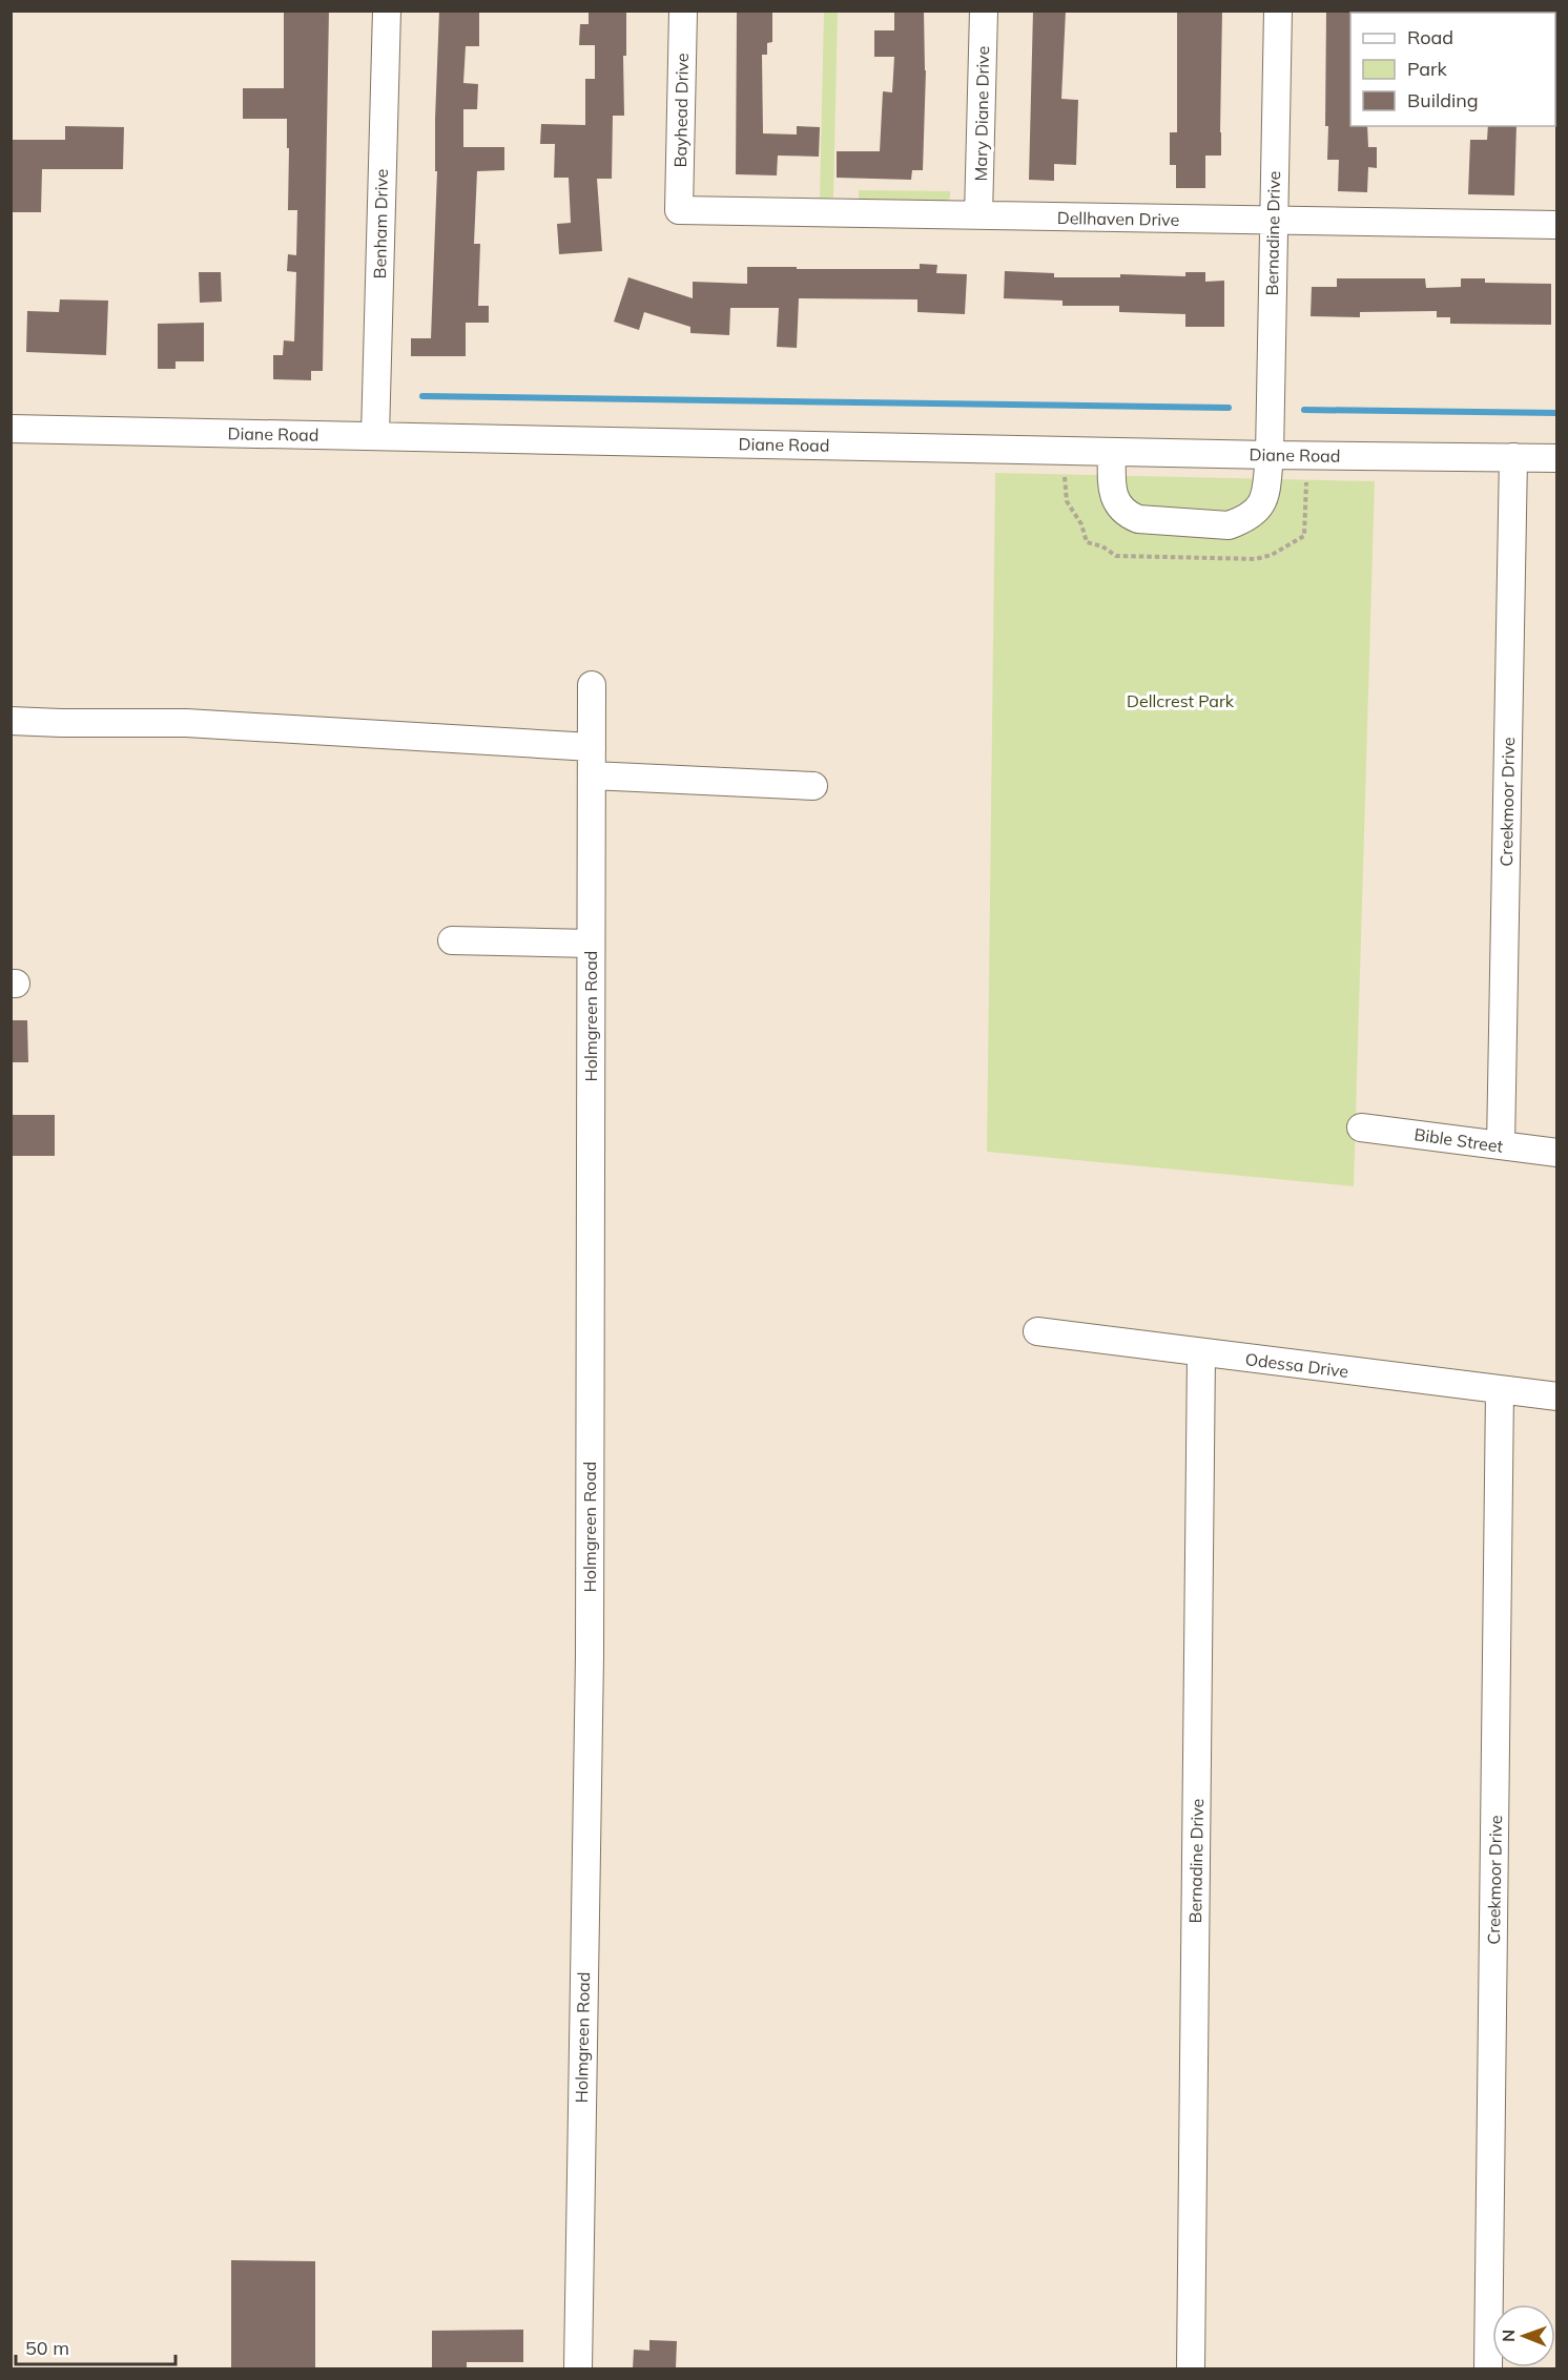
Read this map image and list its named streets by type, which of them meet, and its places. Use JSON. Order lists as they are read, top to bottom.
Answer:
{
  "streets": {
    "street": [
      "Bayhead Drive",
      "Mary Diane Drive",
      "Dellhaven Drive",
      "Benham Drive",
      "Bernadine Drive",
      "Diane Road",
      "Creekmoor Drive",
      "Holmgreen Road",
      "Bible Street",
      "Odessa Drive"
    ]
  },
  "crossings": [
    ["Bayhead Drive", "Dellhaven Drive"],
    ["Mary Diane Drive", "Dellhaven Drive"],
    ["Dellhaven Drive", "Bernadine Drive"],
    ["Benham Drive", "Diane Road"],
    ["Bernadine Drive", "Diane Road"],
    ["Bernadine Drive", "Odessa Drive"],
    ["Diane Road", "Creekmoor Drive"],
    ["Creekmoor Drive", "Bible Street"],
    ["Creekmoor Drive", "Odessa Drive"]
  ],
  "parks": ["Dellcrest Park"],
  "legend": ["Road", "Park", "Building"],
  "scale_bar": "50 m",
  "north": "left"
}
